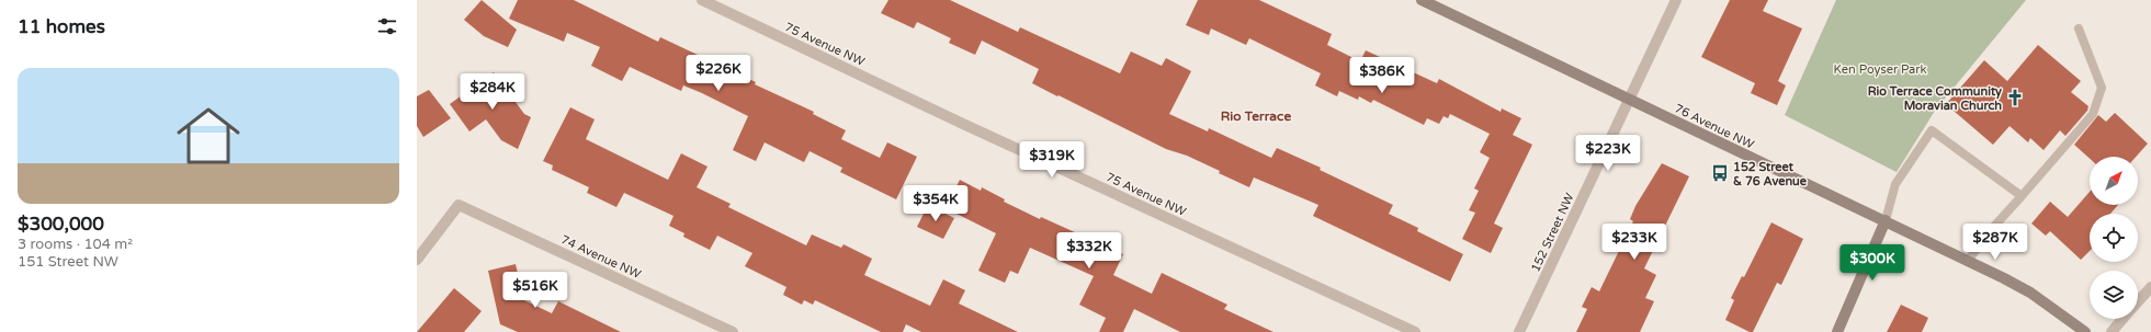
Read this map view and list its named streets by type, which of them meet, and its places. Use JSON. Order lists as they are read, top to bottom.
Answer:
{
  "streets": {
    "street": [
      "75 Avenue NW",
      "76 Avenue NW",
      "152 Street NW",
      "74 Avenue NW"
    ]
  },
  "crossings": [
    ["76 Avenue NW", "152 Street NW"]
  ],
  "districts": ["Rio Terrace"],
  "parks": ["Ken Poyser Park"],
  "places": {
    "church": ["Rio Terrace Community Moravian Church"],
    "bus stop": ["152 Street & 76 Avenue"]
  },
  "north": "top right",
  "page": {
    "heading": "11 homes",
    "list": [
      {
        "name": "$300,000",
        "note": "3 rooms · 104 m² · 151 Street NW"
      }
    ],
    "price": [
      "$226K",
      "$386K",
      "$284K",
      "$223K",
      "$319K",
      "$354K",
      "$233K",
      "$287K",
      "$332K",
      "$300K",
      "$516K"
    ]
  }
}
